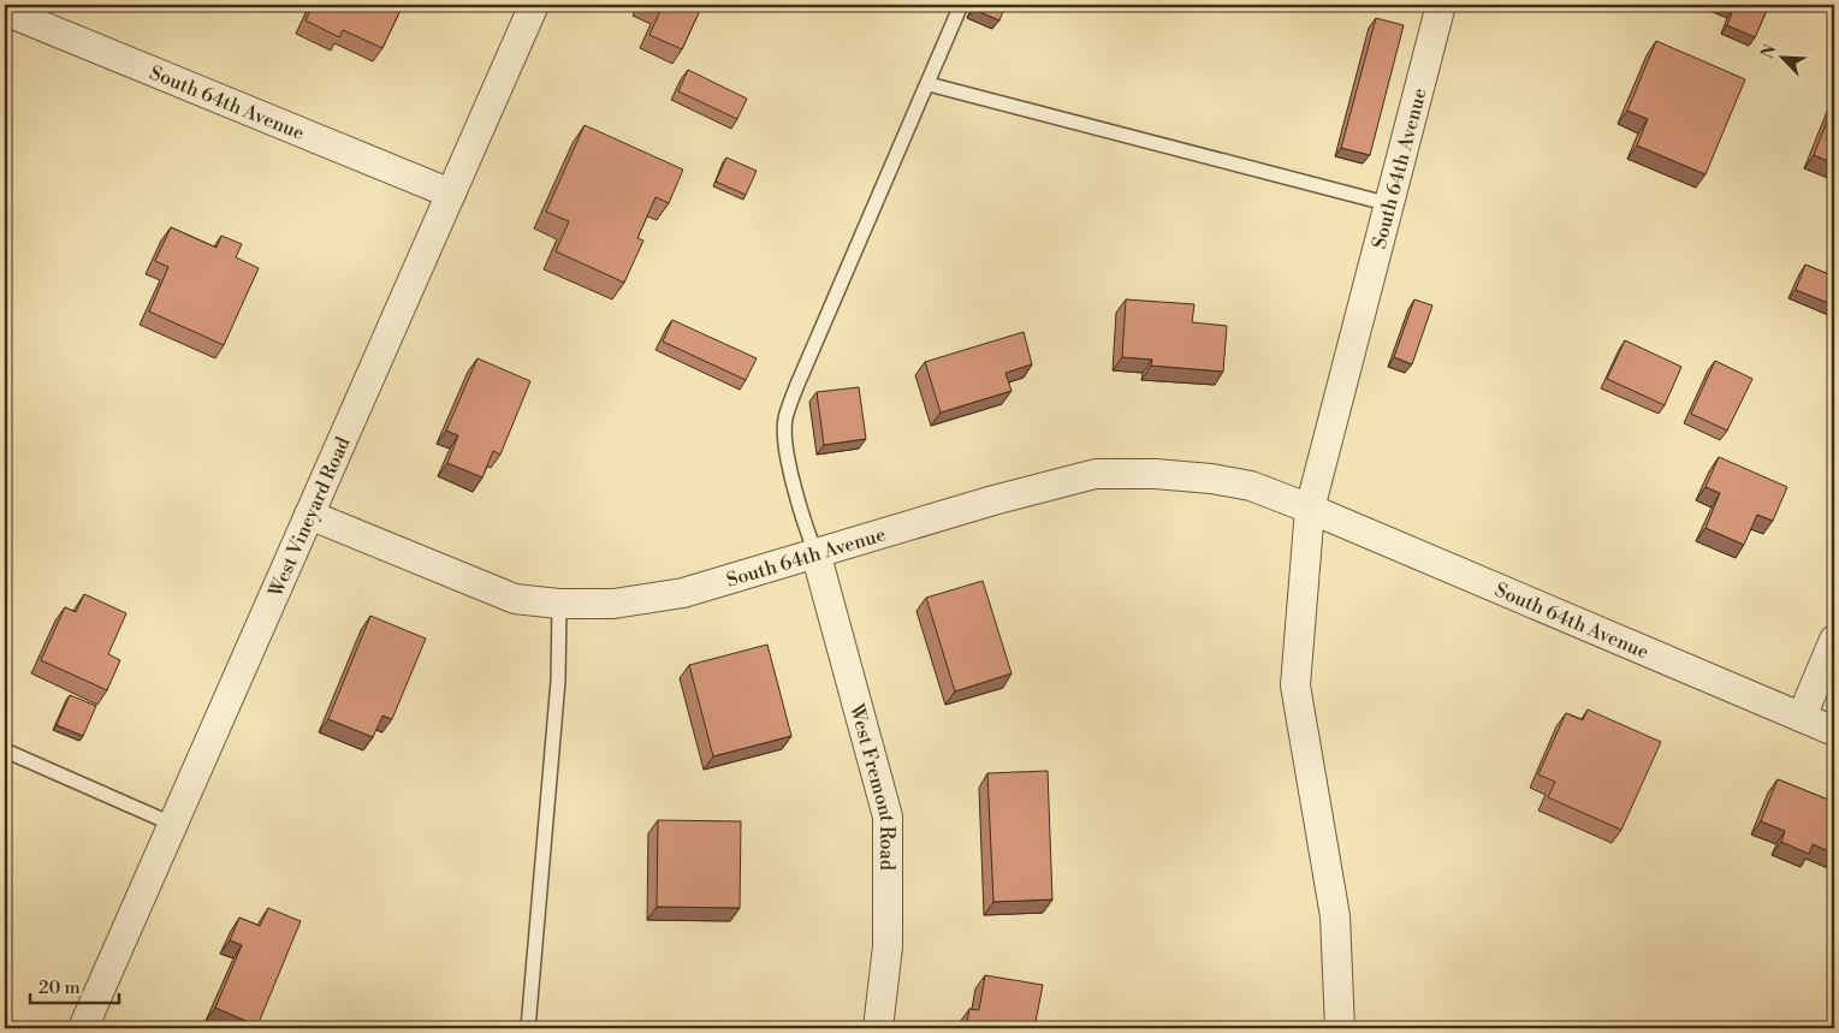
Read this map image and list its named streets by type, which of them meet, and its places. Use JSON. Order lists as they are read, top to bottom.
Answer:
{
  "streets": {
    "street": ["South 64th Avenue", "West Vineyard Road", "West Fremont Road"]
  },
  "crossings": [
    ["South 64th Avenue", "West Vineyard Road"],
    ["South 64th Avenue", "West Fremont Road"]
  ],
  "scale_bar": "20 m",
  "north": "top left"
}
